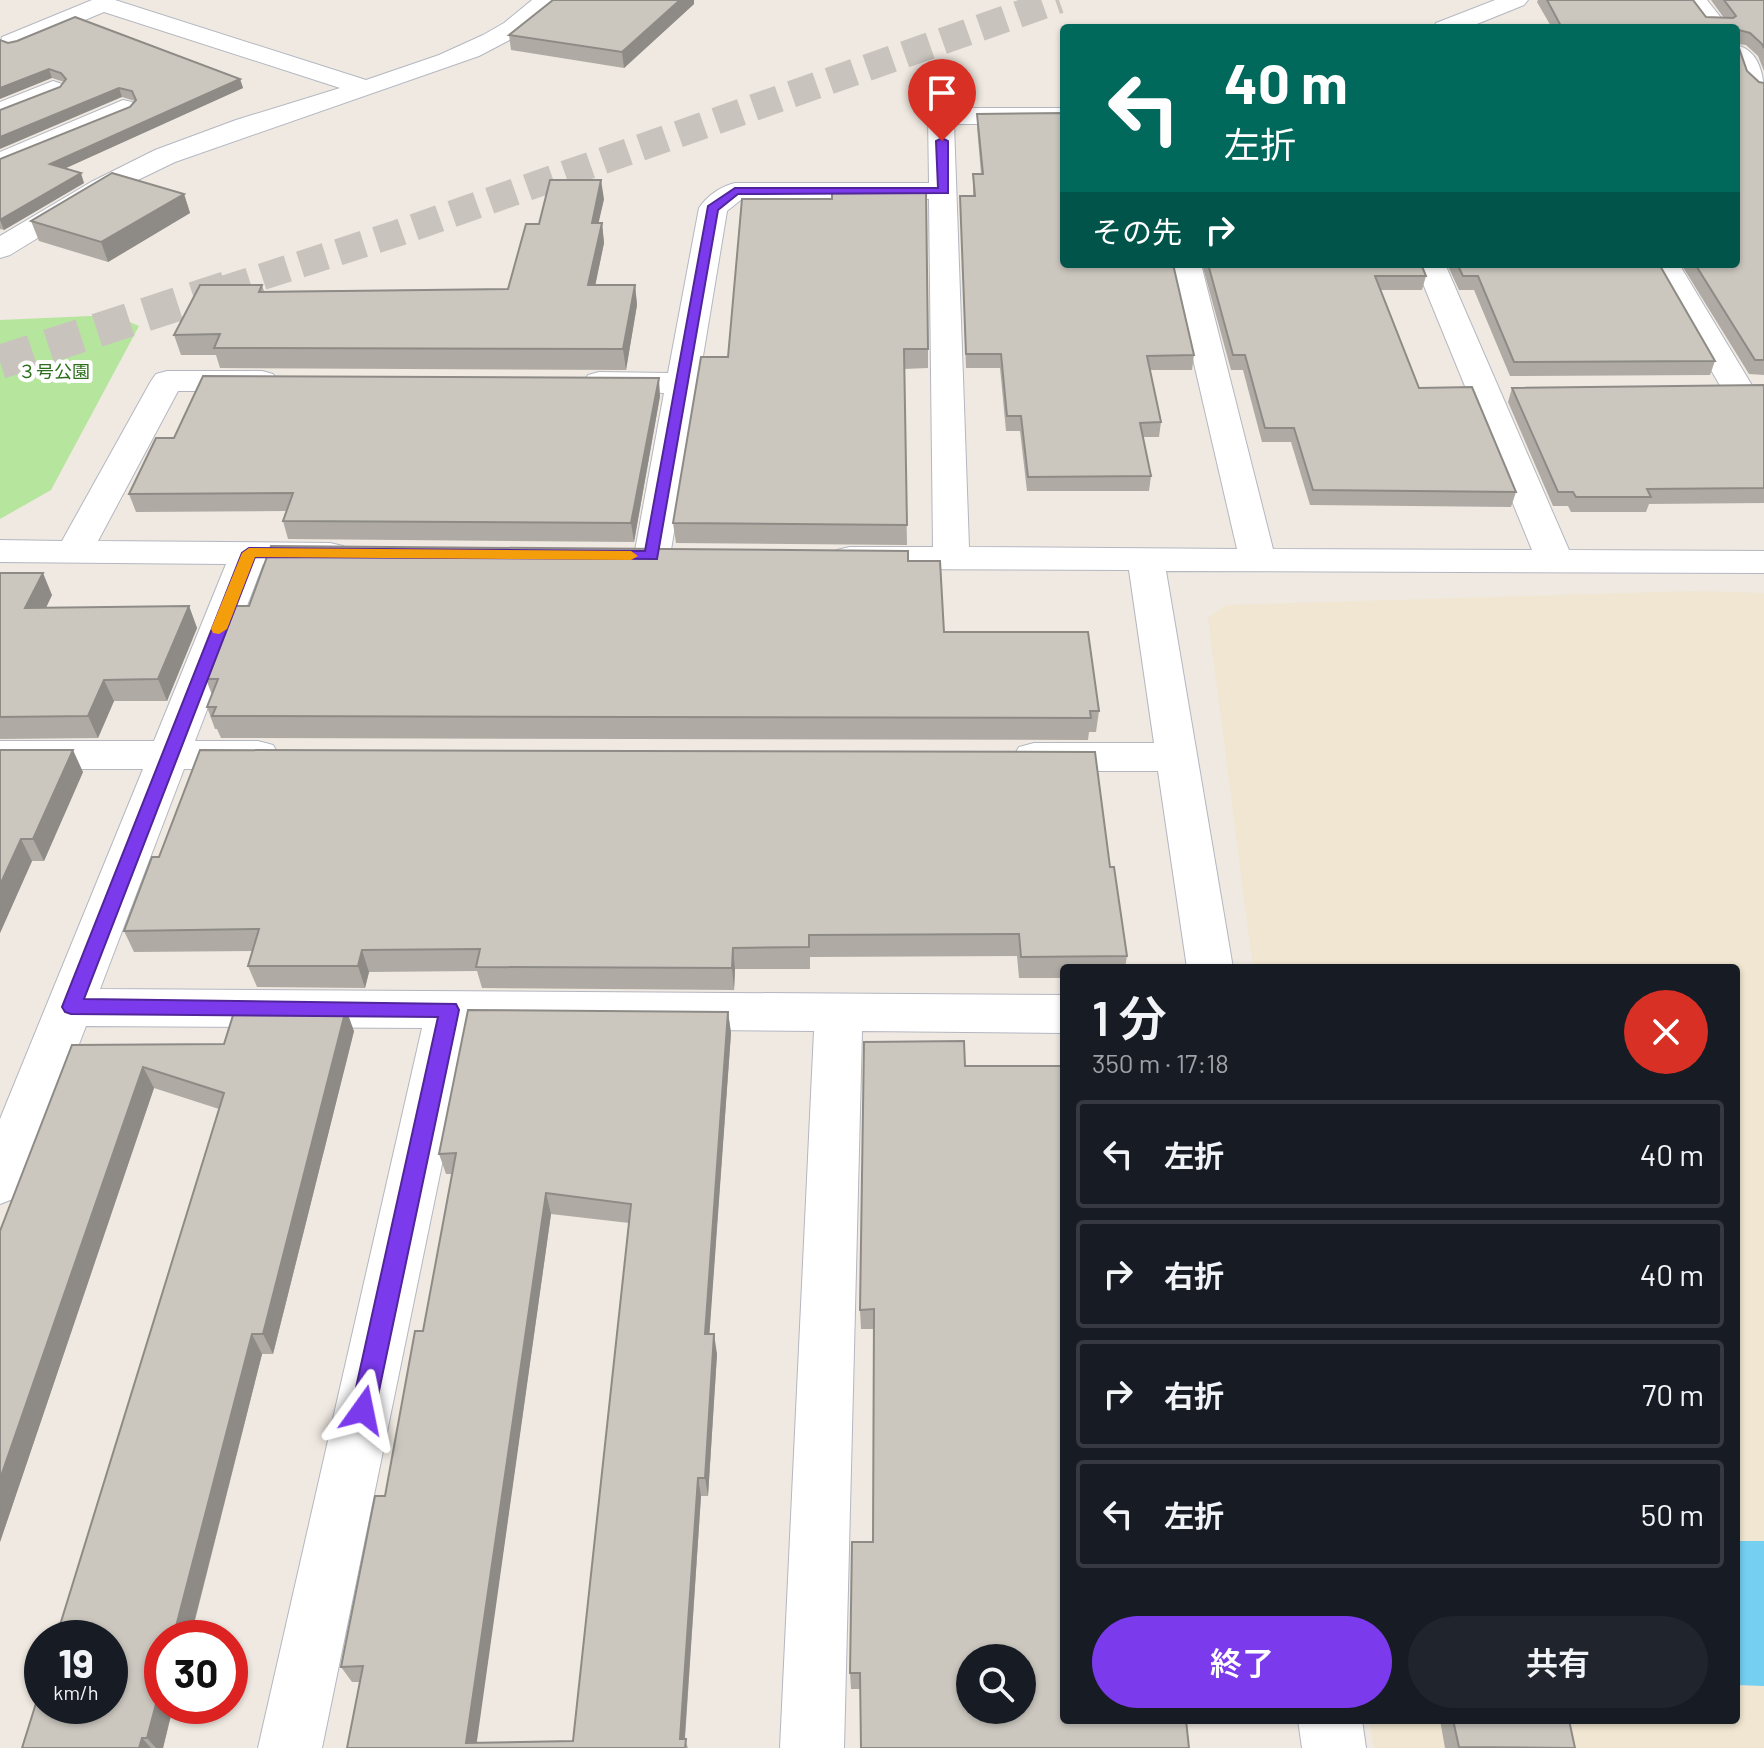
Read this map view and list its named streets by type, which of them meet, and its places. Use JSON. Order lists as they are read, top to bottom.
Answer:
{
  "parks": ["３号公園"],
  "page": {
    "turn": ["40 m", "左折"],
    "then": "その先",
    "heading": ["1 分", "350 m · 17:18"],
    "list": [
      {
        "name": "左折",
        "value": "40 m"
      },
      {
        "name": "右折",
        "value": "40 m"
      },
      {
        "name": "右折",
        "value": "70 m"
      },
      {
        "name": "左折",
        "value": "50 m"
      }
    ],
    "buttons": ["終了", "共有"],
    "speed": "19 km/h",
    "limit": "30"
  }
}
